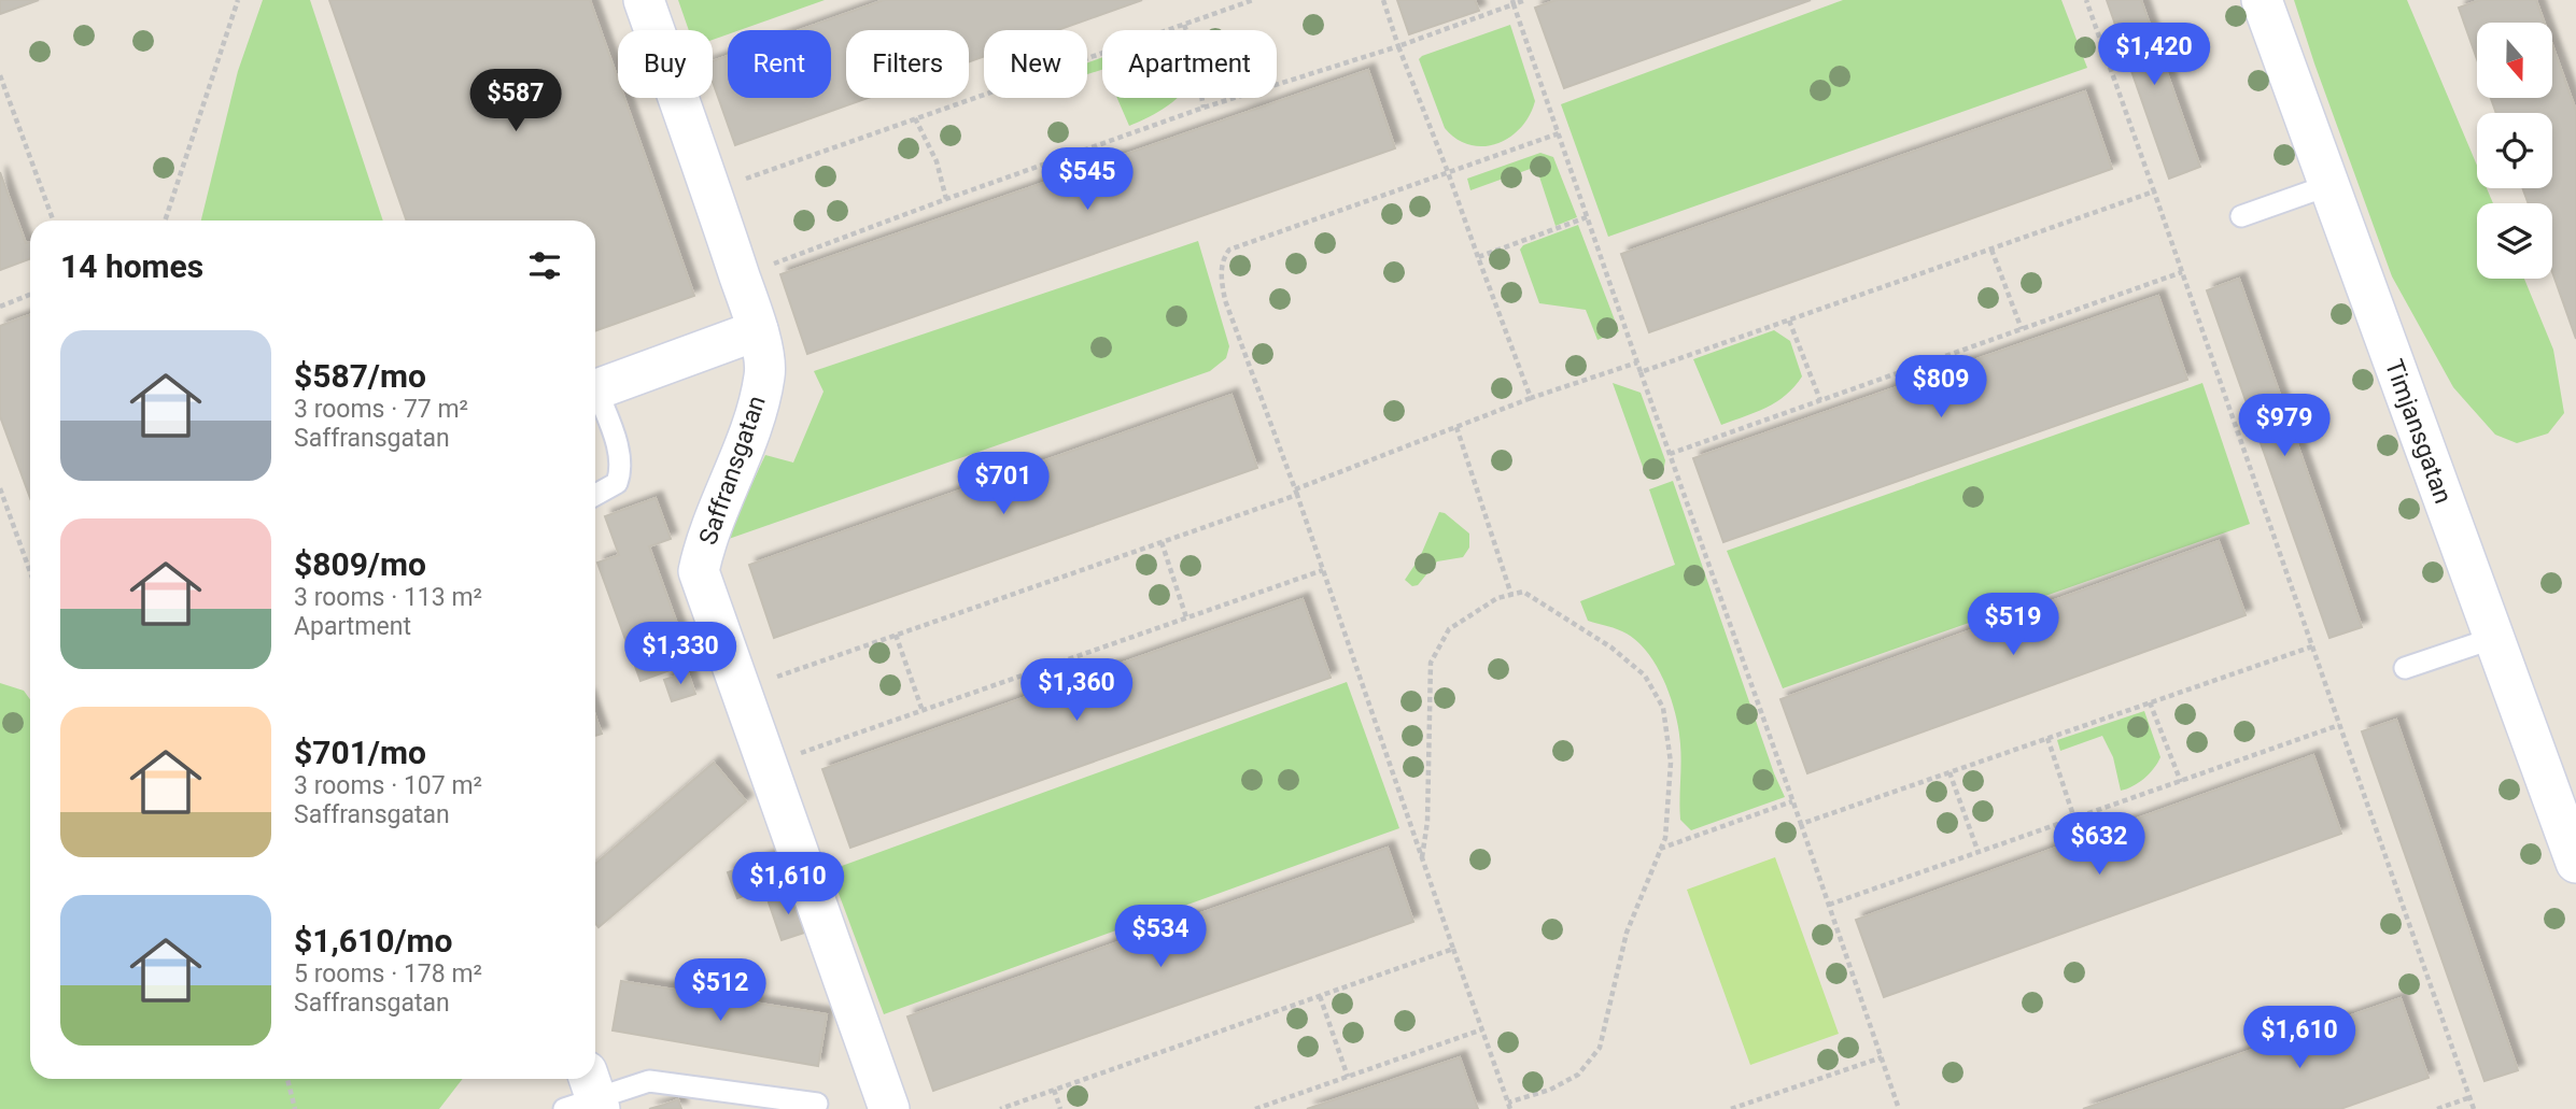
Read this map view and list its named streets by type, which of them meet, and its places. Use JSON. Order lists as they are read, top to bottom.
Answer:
{
  "streets": {
    "street": ["Timjansgatan", "Saffransgatan"]
  },
  "north": "bottom",
  "page": {
    "price": [
      "$1,420",
      "$587",
      "$545",
      "$809",
      "$979",
      "$701",
      "$519",
      "$1,330",
      "$1,360",
      "$632",
      "$1,610",
      "$534",
      "$512",
      "$1,610"
    ],
    "chip": [
      "Buy",
      "Rent",
      "Filters",
      "New",
      "Apartment"
    ],
    "heading": "14 homes",
    "list": [
      {
        "name": "$587/mo",
        "note": "3 rooms · 77 m² · Saffransgatan"
      },
      {
        "name": "$809/mo",
        "note": "3 rooms · 113 m² · Apartment"
      },
      {
        "name": "$701/mo",
        "note": "3 rooms · 107 m² · Saffransgatan"
      },
      {
        "name": "$1,610/mo",
        "note": "5 rooms · 178 m² · Saffransgatan"
      }
    ]
  }
}
